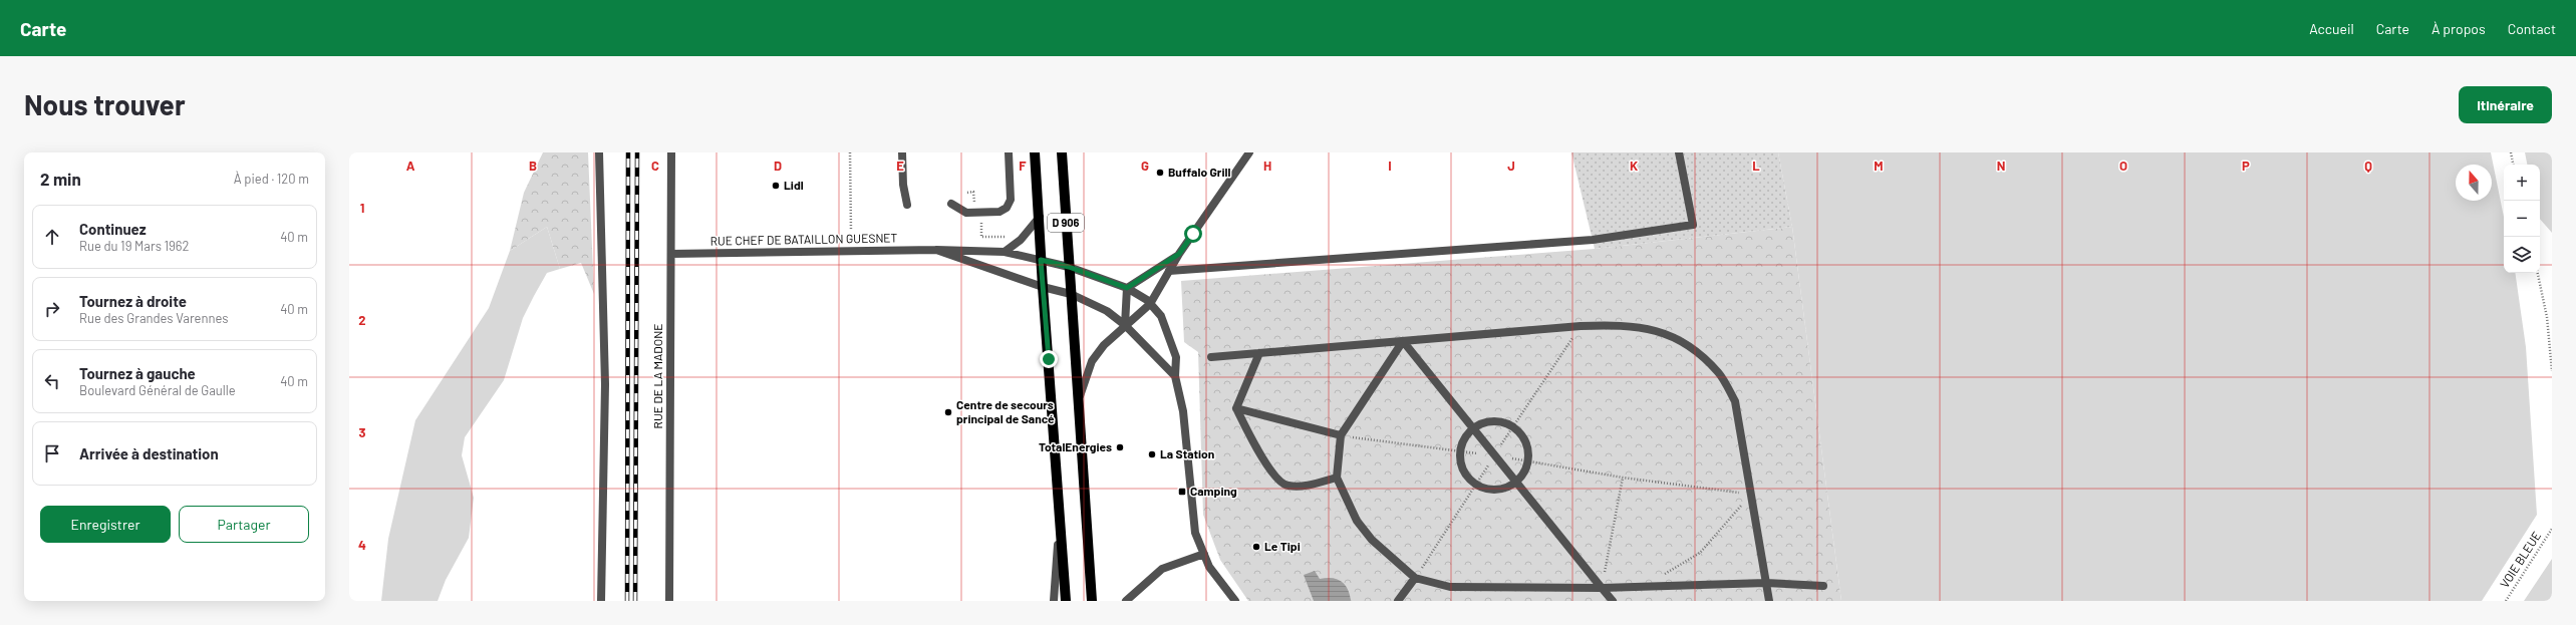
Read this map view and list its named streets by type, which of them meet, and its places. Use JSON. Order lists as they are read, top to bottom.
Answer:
{
  "streets": {
    "main road": ["D 906"],
    "street": ["RUE CHEF DE BATAILLON GUESNET", "RUE DE LA MADONE"],
    "path": ["VOIE BLEUE"]
  },
  "crossings": [
    ["D 906", "RUE CHEF DE BATAILLON GUESNET"],
    ["RUE CHEF DE BATAILLON GUESNET", "RUE DE LA MADONE"]
  ],
  "places": {
    "other": [
      "Buffalo Grill",
      "Lidl",
      "Centre de secours principal de Sancé",
      "TotalEnergies",
      "La Station",
      "Le Tipi"
    ],
    "transit": ["Camping"]
  },
  "north": "top",
  "page": {
    "header": "Carte",
    "nav": [
      "Accueil",
      "Carte",
      "À propos",
      "Contact"
    ],
    "buttons": [
      "Itinéraire",
      ["Enregistrer", "Partager"]
    ],
    "title": "Nous trouver",
    "heading": ["2 min", "À pied · 120 m"],
    "map_buttons": ["+", "−"],
    "list": [
      ["Continuez", "Rue du 19 Mars 1962", "40 m"],
      ["Tournez à droite", "Rue des Grandes Varennes", "40 m"],
      ["Tournez à gauche", "Boulevard Général de Gaulle", "40 m"],
      "Arrivée à destination"
    ]
  },
  "grid": {
    "columns": [
      "A",
      "B",
      "C",
      "D",
      "E",
      "F",
      "G",
      "H",
      "I",
      "J",
      "K",
      "L",
      "M",
      "N",
      "O",
      "P",
      "Q"
    ],
    "rows": [
      "1",
      "2",
      "3",
      "4"
    ]
  }
}
